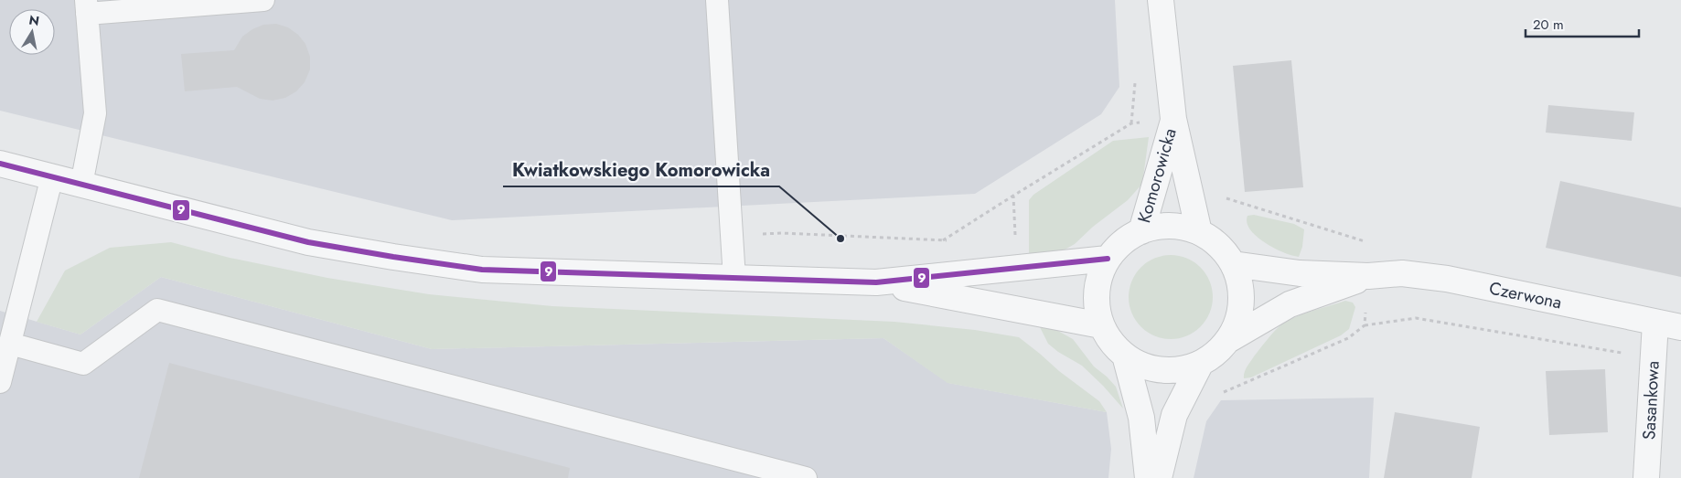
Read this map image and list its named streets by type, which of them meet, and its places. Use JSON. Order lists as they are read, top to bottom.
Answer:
{
  "streets": {
    "street": ["Komorowicka", "Czerwona", "Sasankowa"]
  },
  "crossings": [
    ["Komorowicka", "Czerwona"],
    ["Czerwona", "Sasankowa"]
  ],
  "places": ["Kwiatkowskiego Komorowicka"],
  "lines": ["transit line 9"],
  "scale_bar": "20 m",
  "north": "top"
}
